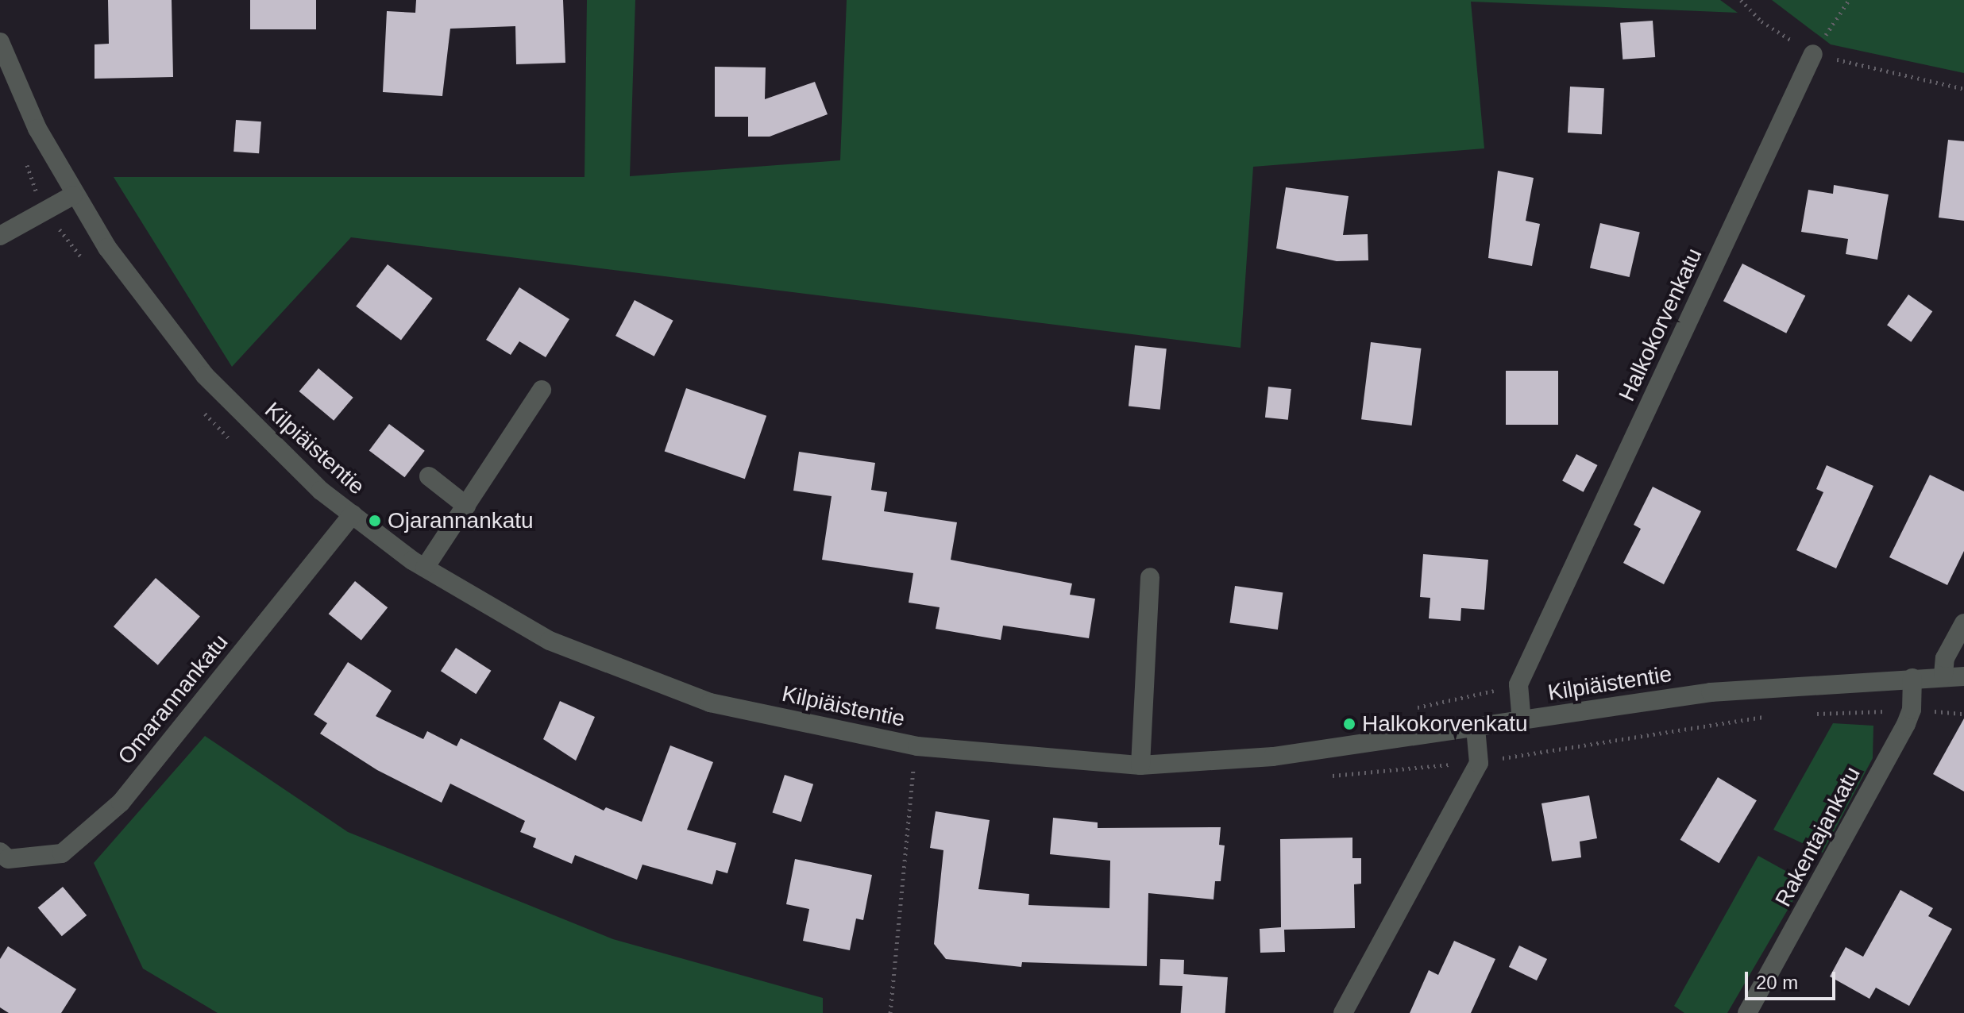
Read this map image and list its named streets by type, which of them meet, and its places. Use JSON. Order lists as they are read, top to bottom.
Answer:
{
  "streets": {
    "street": [
      "Halkokorvenkatu",
      "Kilpiäistentie",
      "Omarannankatu",
      "Rakentajankatu"
    ]
  },
  "crossings": [
    ["Halkokorvenkatu", "Kilpiäistentie"],
    ["Kilpiäistentie", "Omarannankatu"],
    ["Kilpiäistentie", "Rakentajankatu"]
  ],
  "places": ["Ojarannankatu", "Halkokorvenkatu"],
  "scale_bar": "20 m"
}
